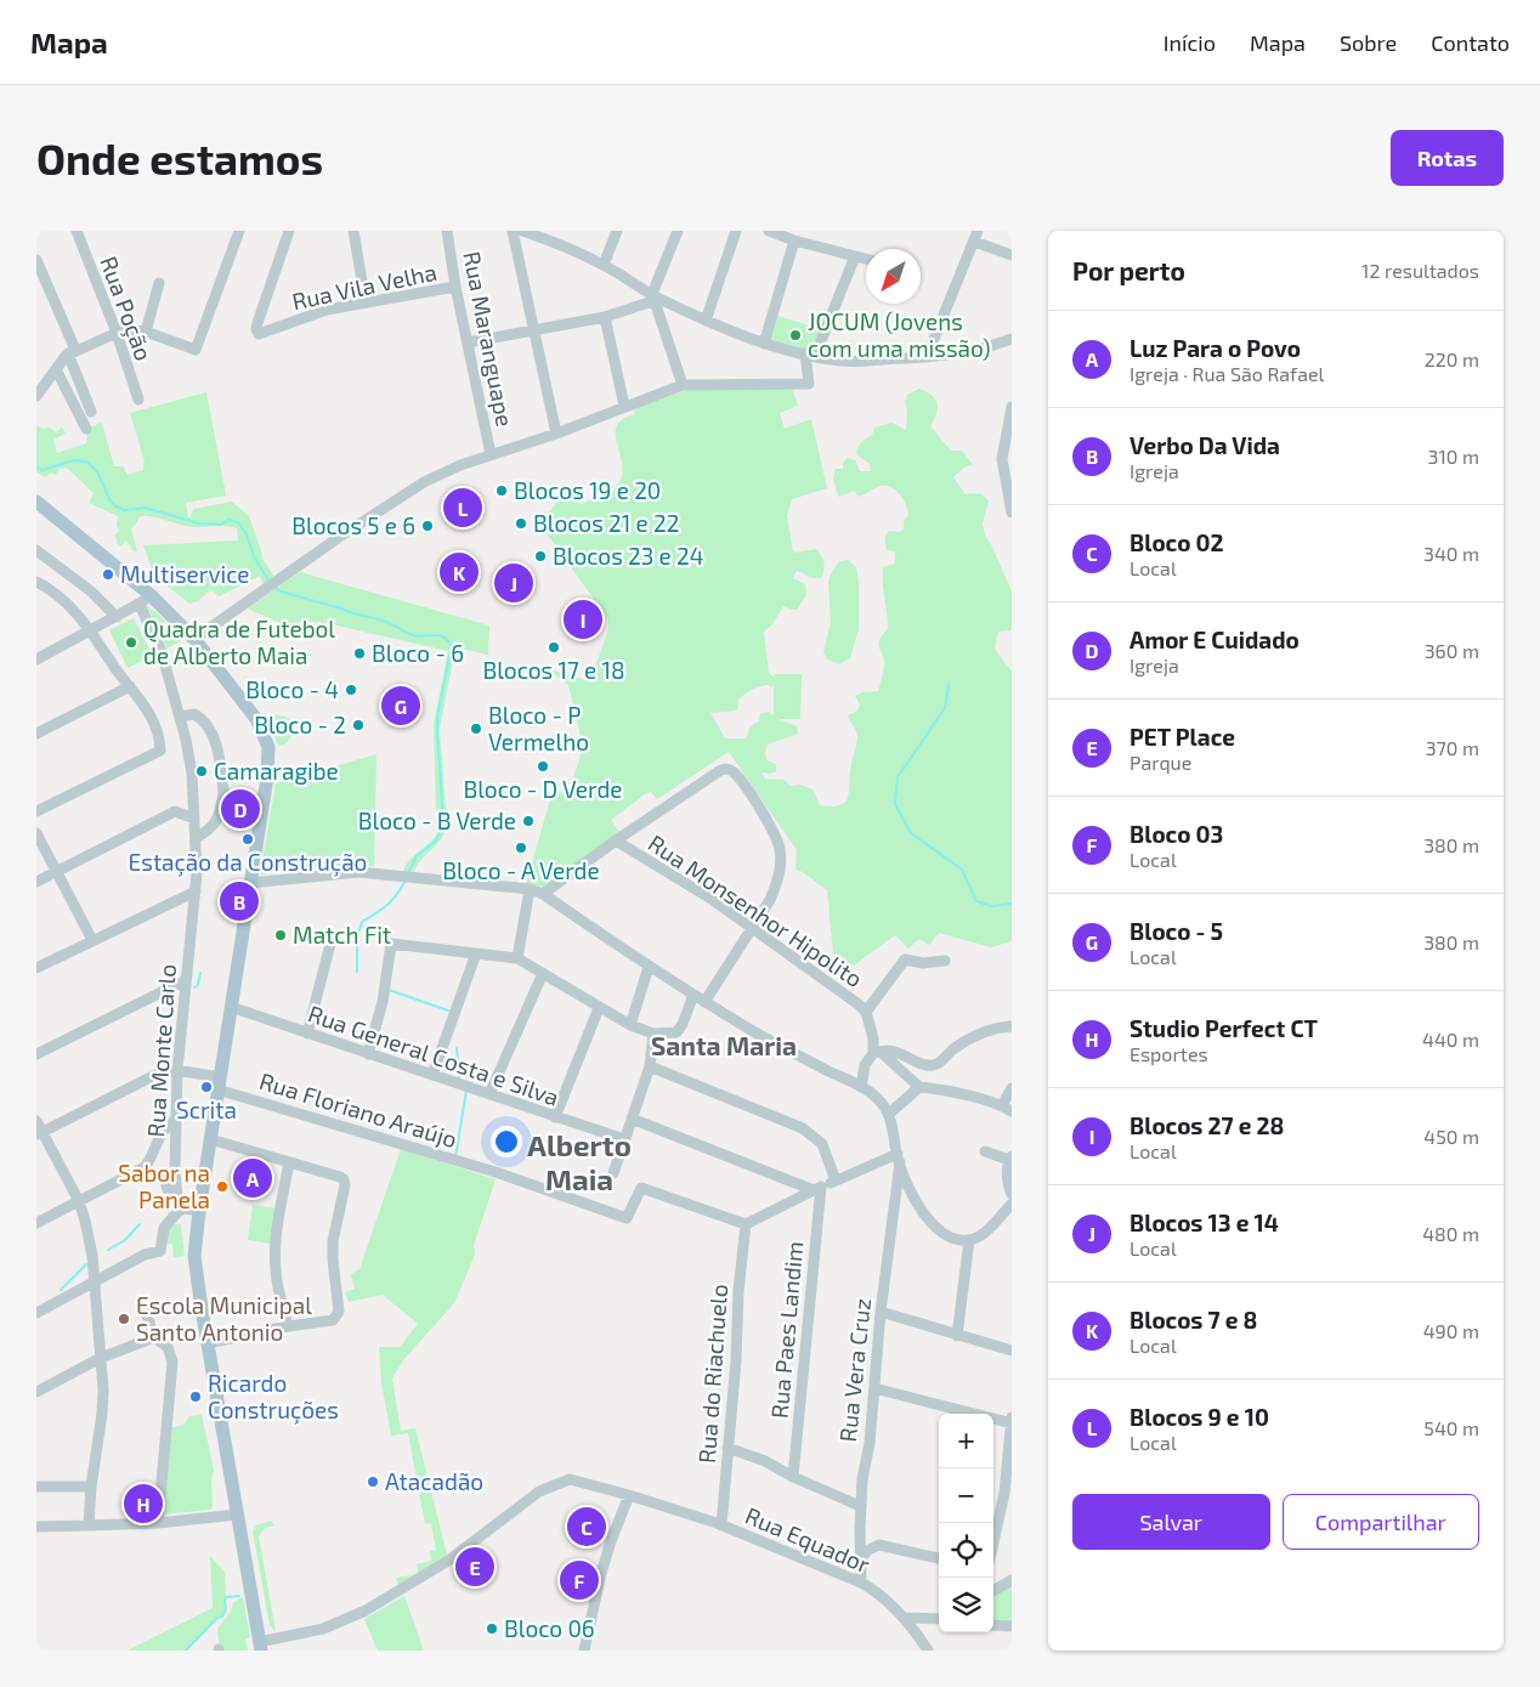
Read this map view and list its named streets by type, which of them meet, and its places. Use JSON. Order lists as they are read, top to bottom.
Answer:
{
  "streets": {
    "street": [
      "Rua Vila Velha",
      "Rua Poção",
      "Rua Maranguape",
      "Rua Monsenhor Hipolito",
      "Rua Monte Carlo",
      "Rua General Costa e Silva",
      "Rua Floriano Araújo",
      "Rua Paes Landim",
      "Rua Vera Cruz",
      "Rua do Riachuelo",
      "Rua Equador"
    ]
  },
  "crossings": [
    ["Rua Vila Velha", "Rua Maranguape"],
    ["Rua Monte Carlo", "Rua Floriano Araújo"],
    ["Rua Floriano Araújo", "Rua do Riachuelo"],
    ["Rua Vera Cruz", "Rua Equador"],
    ["Rua do Riachuelo", "Rua Equador"]
  ],
  "districts": ["Santa Maria", "Alberto Maia"],
  "places": [
    "JOCUM (Jovens com uma missão)",
    "Blocos 19 e 20",
    "Blocos 21 e 22",
    "Blocos 5 e 6",
    "Blocos 23 e 24",
    "Multiservice",
    "Quadra de Futebol de Alberto Maia",
    "Blocos 17 e 18",
    "Bloco - 6",
    "Bloco - 4",
    "Bloco - 2",
    "Bloco - P Vermelho",
    "Bloco - D Verde",
    "Camaragibe",
    "Bloco - B Verde",
    "Estação da Construção",
    "Bloco - A Verde",
    "Match Fit",
    "Scrita",
    "Sabor na Panela",
    "Escola Municipal Santo Antonio",
    "Ricardo Construções",
    "Atacadão",
    "Bloco 06"
  ],
  "north": "bottom left",
  "page": {
    "header": "Mapa",
    "nav": [
      "Início",
      "Mapa",
      "Sobre",
      "Contato"
    ],
    "buttons": [
      "Rotas",
      ["Salvar", "Compartilhar"]
    ],
    "title": "Onde estamos",
    "heading": ["Por perto", "12 resultados"],
    "list": [
      {
        "mark": "A",
        "name": "Luz Para o Povo",
        "note": "Igreja · Rua São Rafael",
        "value": "220 m"
      },
      {
        "mark": "B",
        "name": "Verbo Da Vida",
        "note": "Igreja",
        "value": "310 m"
      },
      {
        "mark": "C",
        "name": "Bloco 02",
        "note": "Local",
        "value": "340 m"
      },
      {
        "mark": "D",
        "name": "Amor E Cuidado",
        "note": "Igreja",
        "value": "360 m"
      },
      {
        "mark": "E",
        "name": "PET Place",
        "note": "Parque",
        "value": "370 m"
      },
      {
        "mark": "F",
        "name": "Bloco 03",
        "note": "Local",
        "value": "380 m"
      },
      {
        "mark": "G",
        "name": "Bloco - 5",
        "note": "Local",
        "value": "380 m"
      },
      {
        "mark": "H",
        "name": "Studio Perfect CT",
        "note": "Esportes",
        "value": "440 m"
      },
      {
        "mark": "I",
        "name": "Blocos 27 e 28",
        "note": "Local",
        "value": "450 m"
      },
      {
        "mark": "J",
        "name": "Blocos 13 e 14",
        "note": "Local",
        "value": "480 m"
      },
      {
        "mark": "K",
        "name": "Blocos 7 e 8",
        "note": "Local",
        "value": "490 m"
      },
      {
        "mark": "L",
        "name": "Blocos 9 e 10",
        "note": "Local",
        "value": "540 m"
      }
    ],
    "pins": [
      "L",
      "K",
      "J",
      "I",
      "G",
      "D",
      "B",
      "A",
      "H",
      "C",
      "E",
      "F"
    ],
    "map_buttons": ["+", "−"]
  }
}
